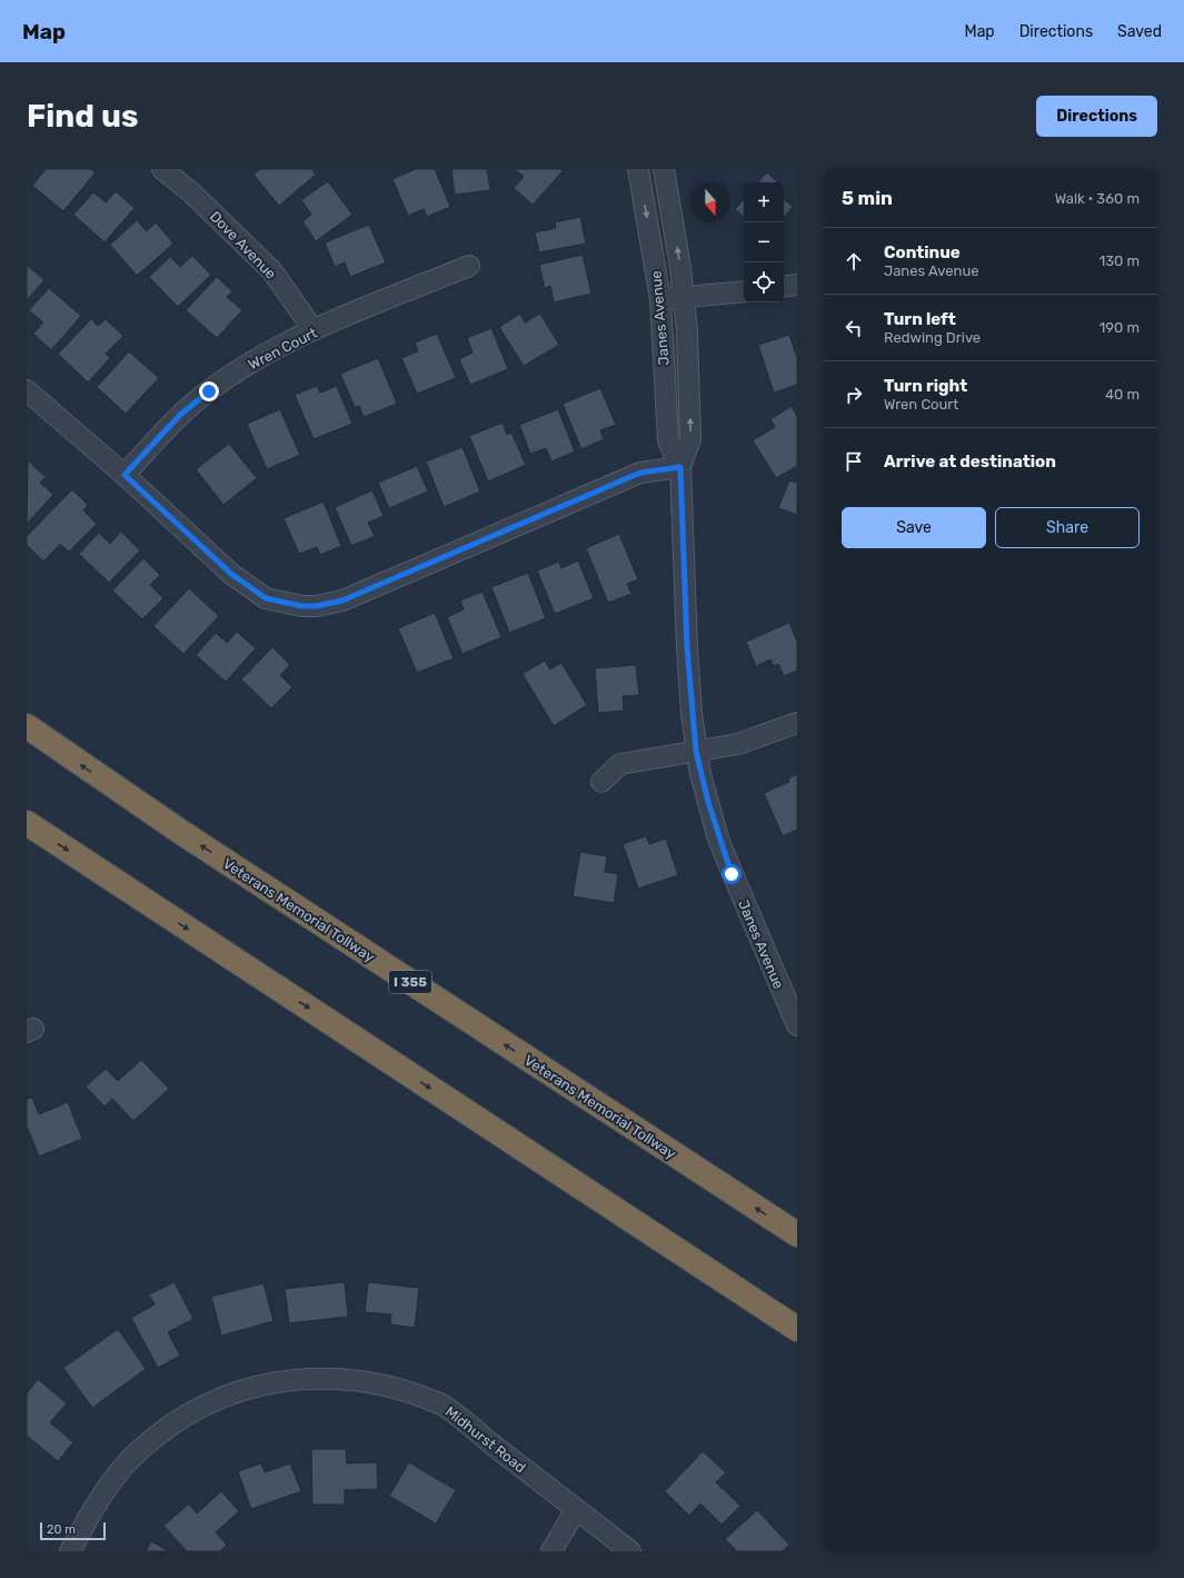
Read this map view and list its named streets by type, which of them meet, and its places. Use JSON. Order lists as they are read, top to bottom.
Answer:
{
  "streets": {
    "highway": ["Veterans Memorial Tollway", "I 355"],
    "street": [
      "Dove Avenue",
      "Janes Avenue",
      "Wren Court",
      "Midhurst Road"
    ]
  },
  "crossings": [
    ["Dove Avenue", "Wren Court"]
  ],
  "scale_bar": "20 m",
  "north": "bottom",
  "page": {
    "header": "Map",
    "nav": ["Map", "Directions", "Saved"],
    "buttons": [
      "Directions",
      ["Save", "Share"]
    ],
    "title": "Find us",
    "heading": ["5 min", "Walk · 360 m"],
    "map_buttons": ["+", "−"],
    "list": [
      ["Continue", "Janes Avenue", "130 m"],
      ["Turn left", "Redwing Drive", "190 m"],
      ["Turn right", "Wren Court", "40 m"],
      "Arrive at destination"
    ],
    "scale": "20 m"
  }
}
